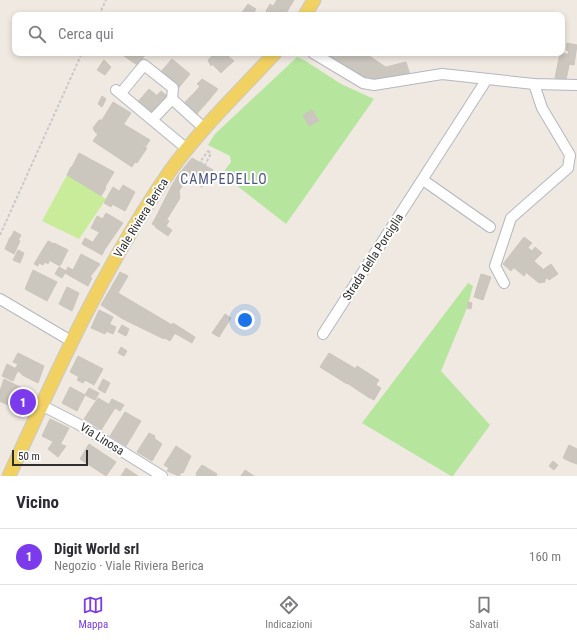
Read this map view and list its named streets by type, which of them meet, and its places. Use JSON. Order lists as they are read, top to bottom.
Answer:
{
  "streets": {
    "main road": ["Viale Riviera Berica"],
    "street": ["Strada della Porciglia", "Via Linosa"]
  },
  "crossings": [
    ["Viale Riviera Berica", "Via Linosa"]
  ],
  "districts": ["CAMPEDELLO"],
  "scale_bar": "50 m",
  "page": {
    "search": "Cerca qui",
    "pins": "1",
    "scale": "50 m",
    "heading": "Vicino",
    "list": [
      {
        "mark": "1",
        "name": "Digit World srl",
        "note": "Negozio · Viale Riviera Berica",
        "value": "160 m"
      }
    ],
    "nav": ["Mappa", "Indicazioni", "Salvati"]
  }
}
